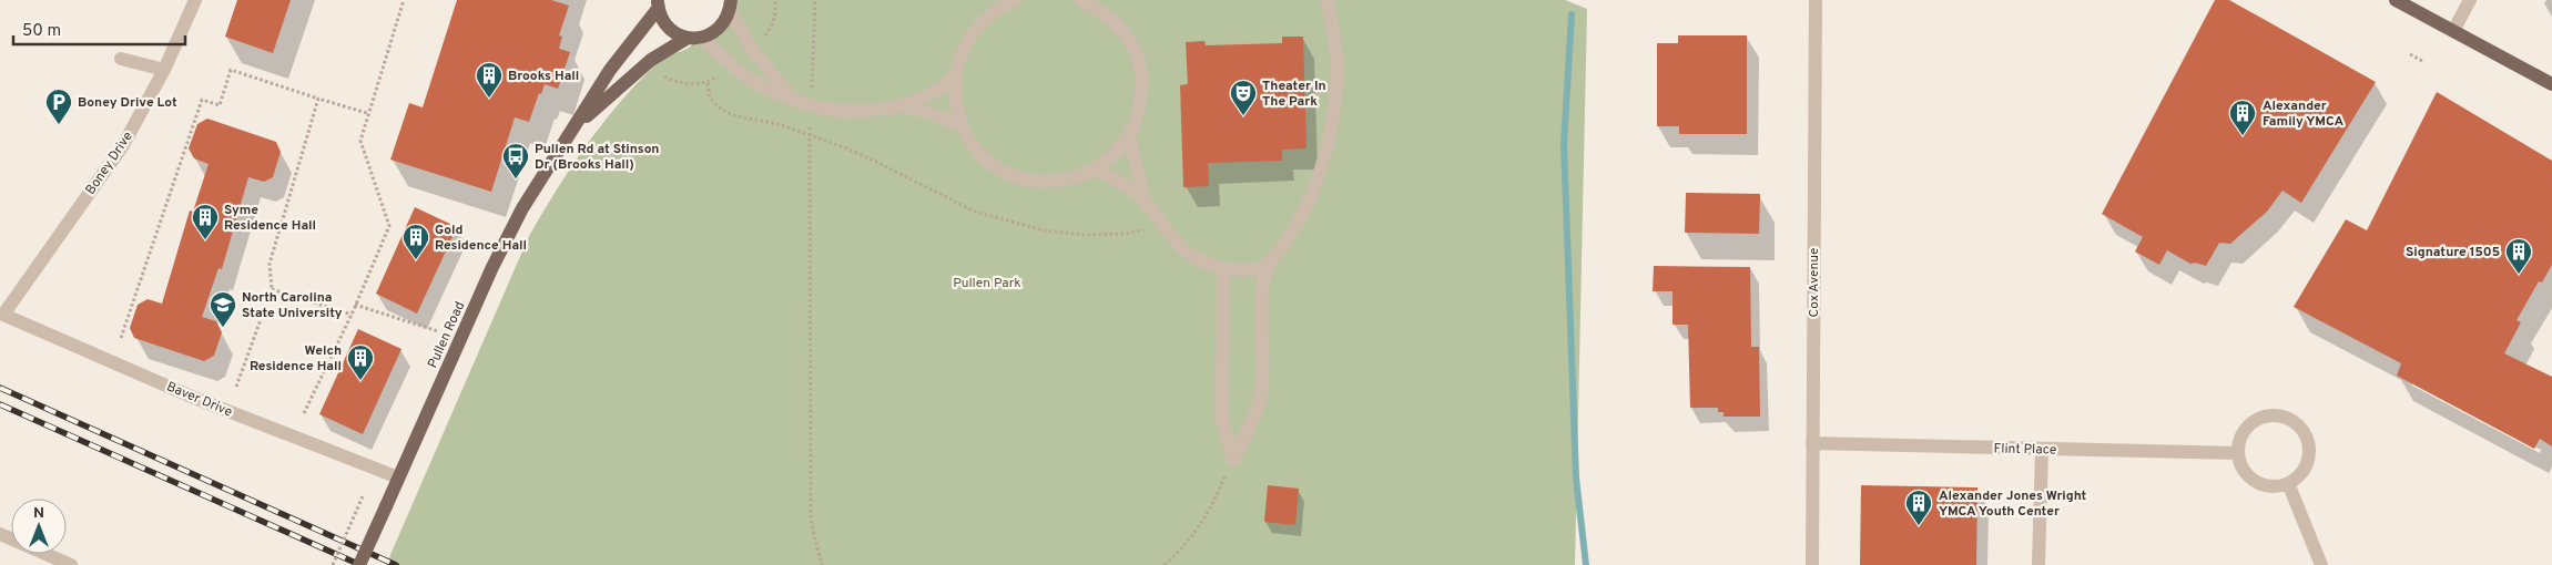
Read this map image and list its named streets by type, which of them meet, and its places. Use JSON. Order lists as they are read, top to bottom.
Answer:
{
  "streets": {
    "main road": ["Pullen Road"],
    "street": [
      "Boney Drive",
      "Cox Avenue",
      "Baver Drive",
      "Flint Place"
    ]
  },
  "crossings": [
    ["Boney Drive", "Baver Drive"],
    ["Cox Avenue", "Flint Place"],
    ["Pullen Road", "Baver Drive"]
  ],
  "parks": ["Pullen Park"],
  "places": {
    "building": [
      "Brooks Hall",
      "Alexander Family YMCA",
      "Syme Residence Hall",
      "Gold Residence Hall",
      "Signature 1505",
      "Welch Residence Hall",
      "Alexander Jones Wright YMCA Youth Center"
    ],
    "theatre": ["Theater In The Park"],
    "parking": ["Boney Drive Lot"],
    "bus stop": ["Pullen Rd at Stinson Dr (Brooks Hall)"],
    "school or university": ["North Carolina State University"]
  },
  "scale_bar": "50 m",
  "north": "top"
}
